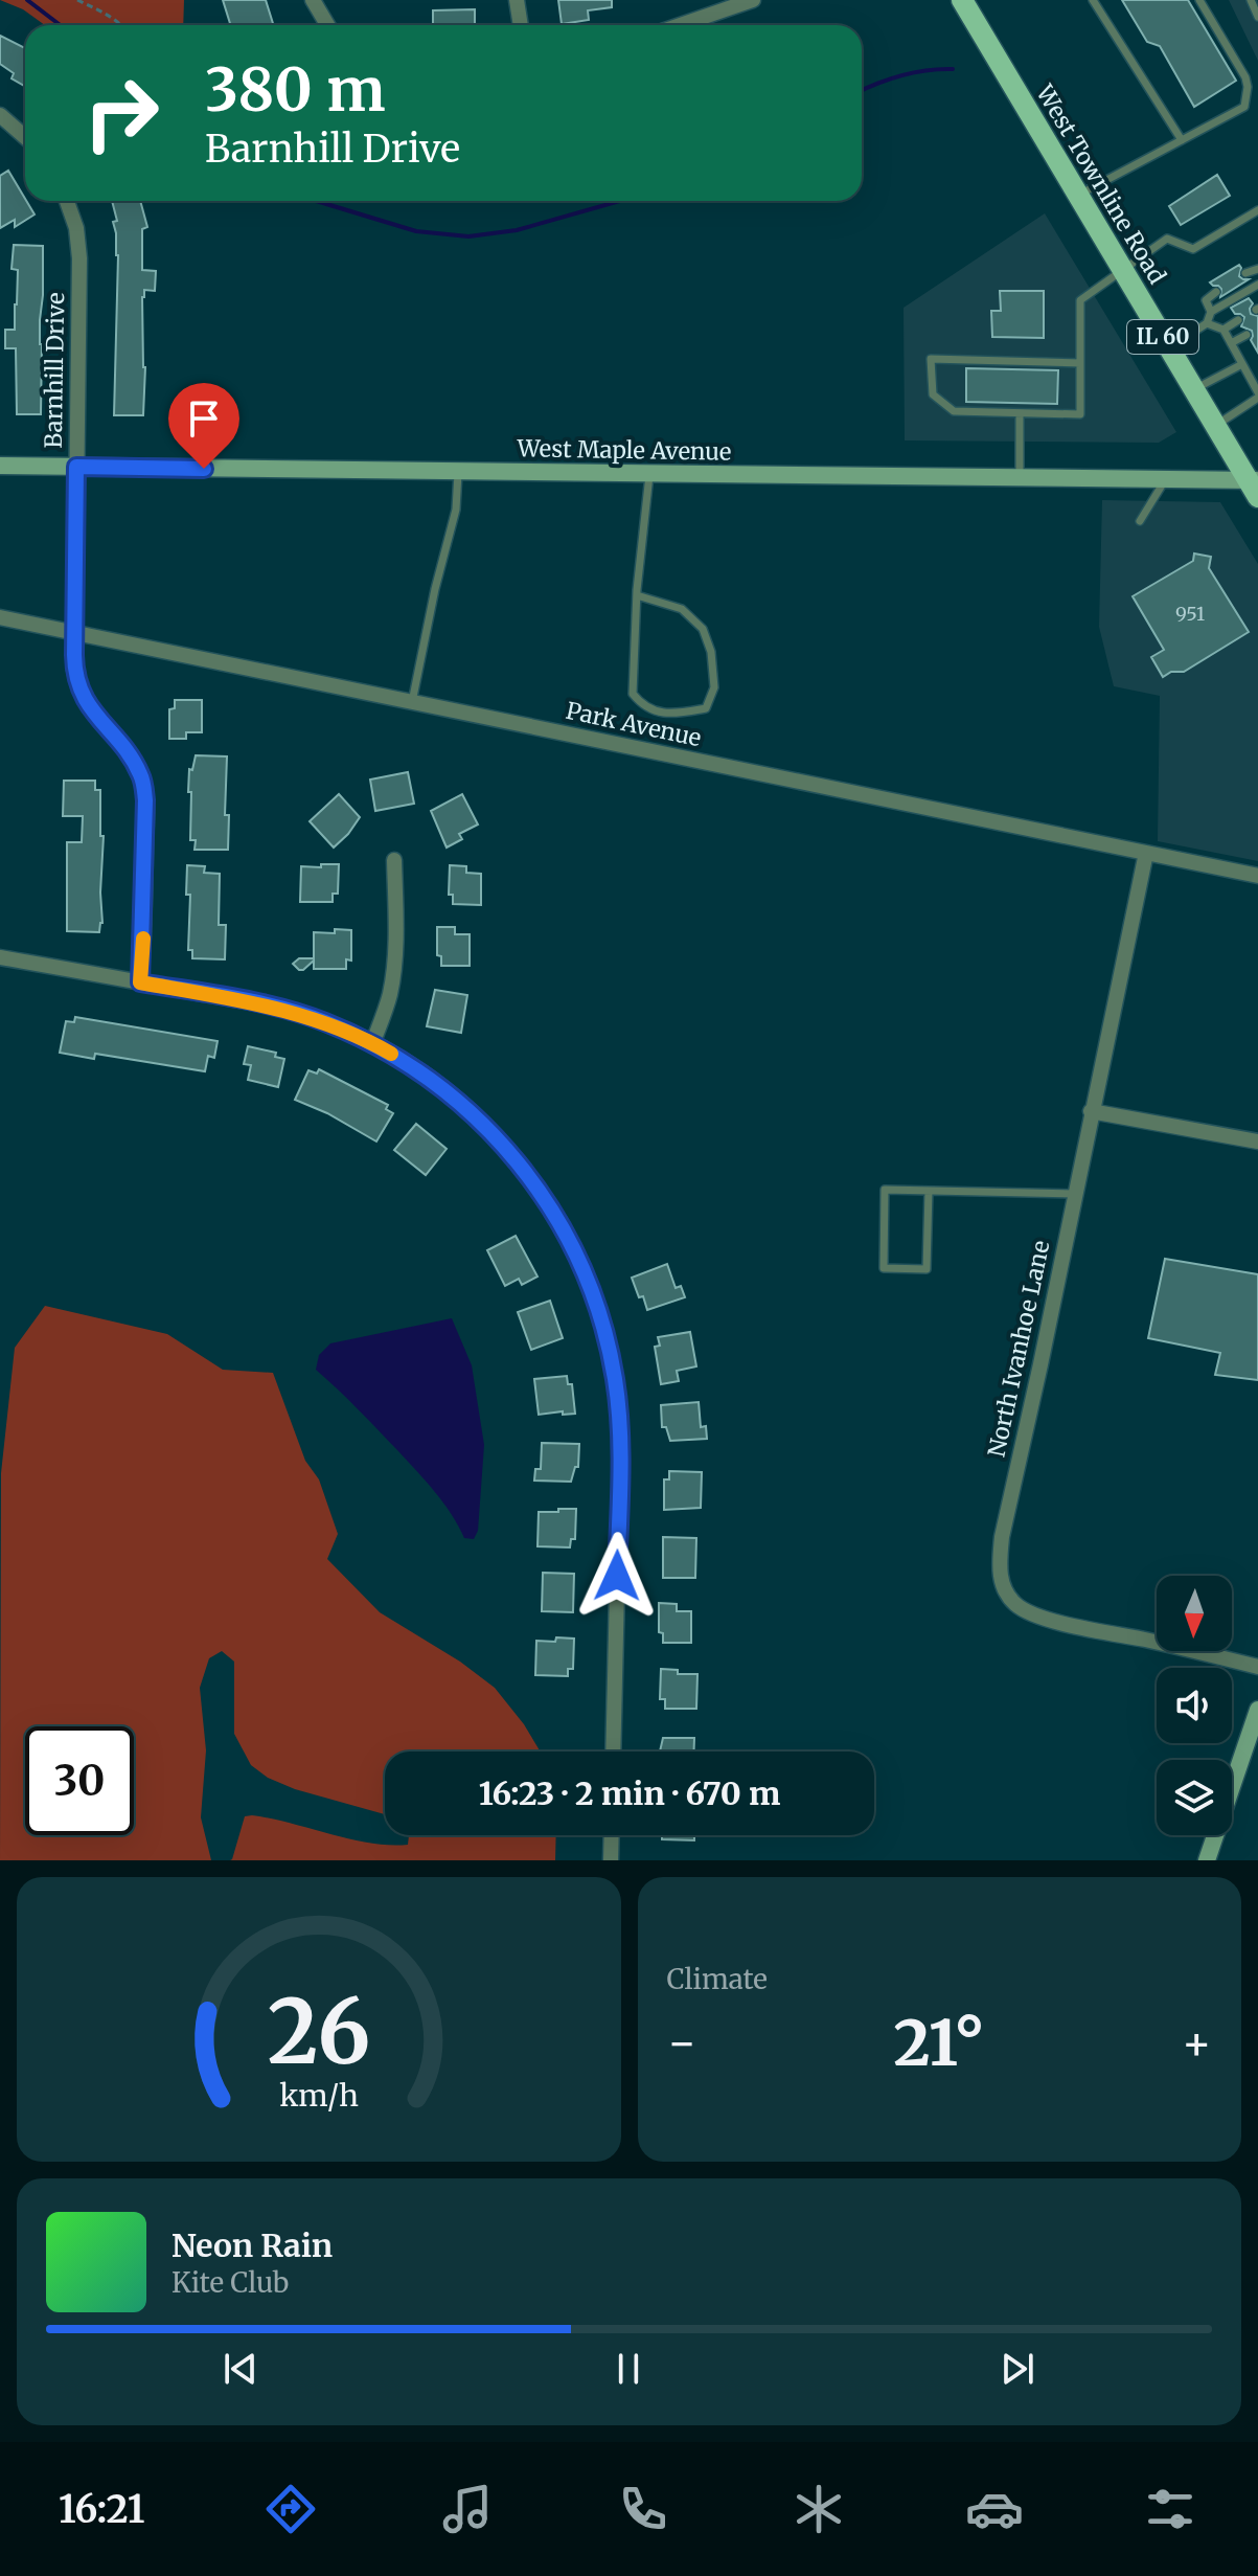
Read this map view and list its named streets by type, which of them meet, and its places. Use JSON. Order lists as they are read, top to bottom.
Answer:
{
  "streets": {
    "main road": ["West Townline Road", "IL 60", "West Maple Avenue"],
    "street": ["Barnhill Drive", "Park Avenue", "North Ivanhoe Lane"]
  },
  "crossings": [
    ["West Townline Road", "West Maple Avenue"],
    ["Barnhill Drive", "West Maple Avenue"],
    ["Barnhill Drive", "Park Avenue"],
    ["Park Avenue", "North Ivanhoe Lane"]
  ],
  "house_numbers": ["951"],
  "north": "bottom",
  "page": {
    "turn": ["380 m", "Barnhill Drive"],
    "limit": "30",
    "trip": "16:23 · 2 min · 670 m",
    "tile": "Climate",
    "heat": ["−", "21°", "+"],
    "song": ["Neon Rain", "Kite Club"],
    "tabs": "16:21",
    "gauge": ["26", "km/h"]
  }
}
